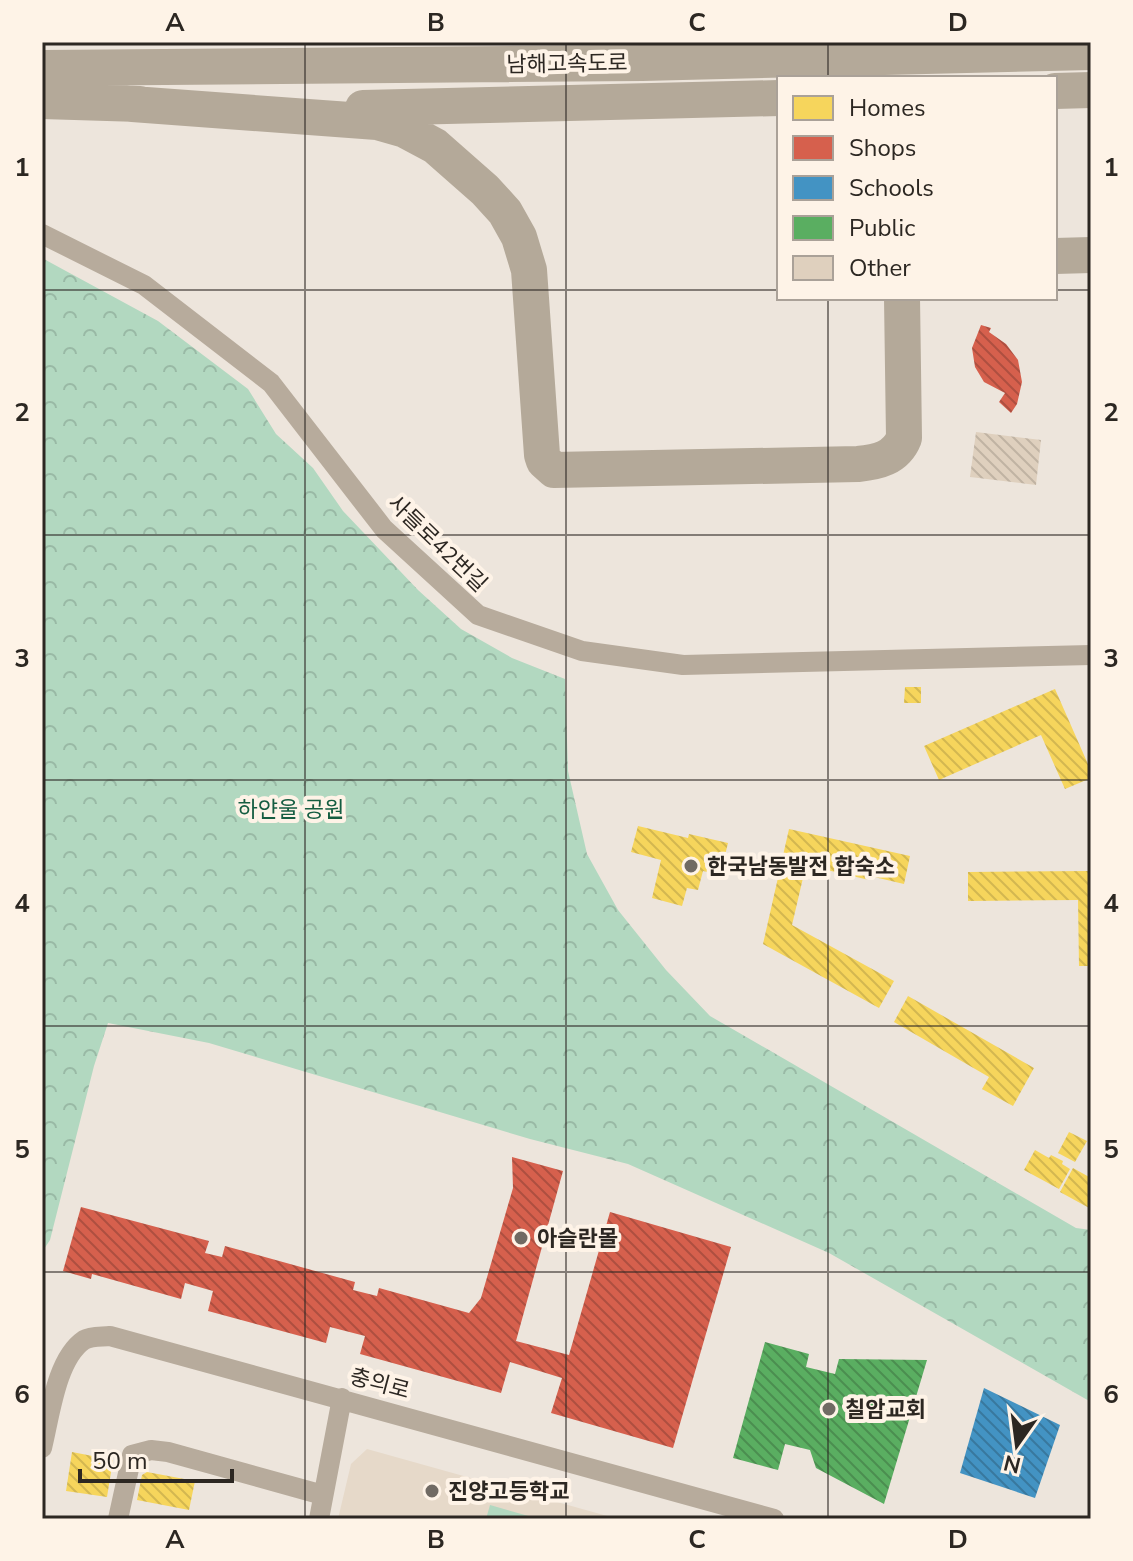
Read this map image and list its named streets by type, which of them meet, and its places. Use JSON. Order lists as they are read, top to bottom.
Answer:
{
  "streets": {
    "highway": ["남해고속도로"],
    "street": ["사들로42번길", "충의로"]
  },
  "parks": ["하얀울 공원"],
  "places": [
    "한국남동발전 합숙소",
    "아슬란몰",
    "칠암교회",
    "진양고등학교"
  ],
  "legend": [
    "Homes",
    "Shops",
    "Schools",
    "Public",
    "Other"
  ],
  "scale_bar": "50 m",
  "north": "bottom",
  "grid": {
    "columns": [
      "A",
      "B",
      "C",
      "D"
    ],
    "rows": [
      "1",
      "2",
      "3",
      "4",
      "5",
      "6"
    ]
  }
}
